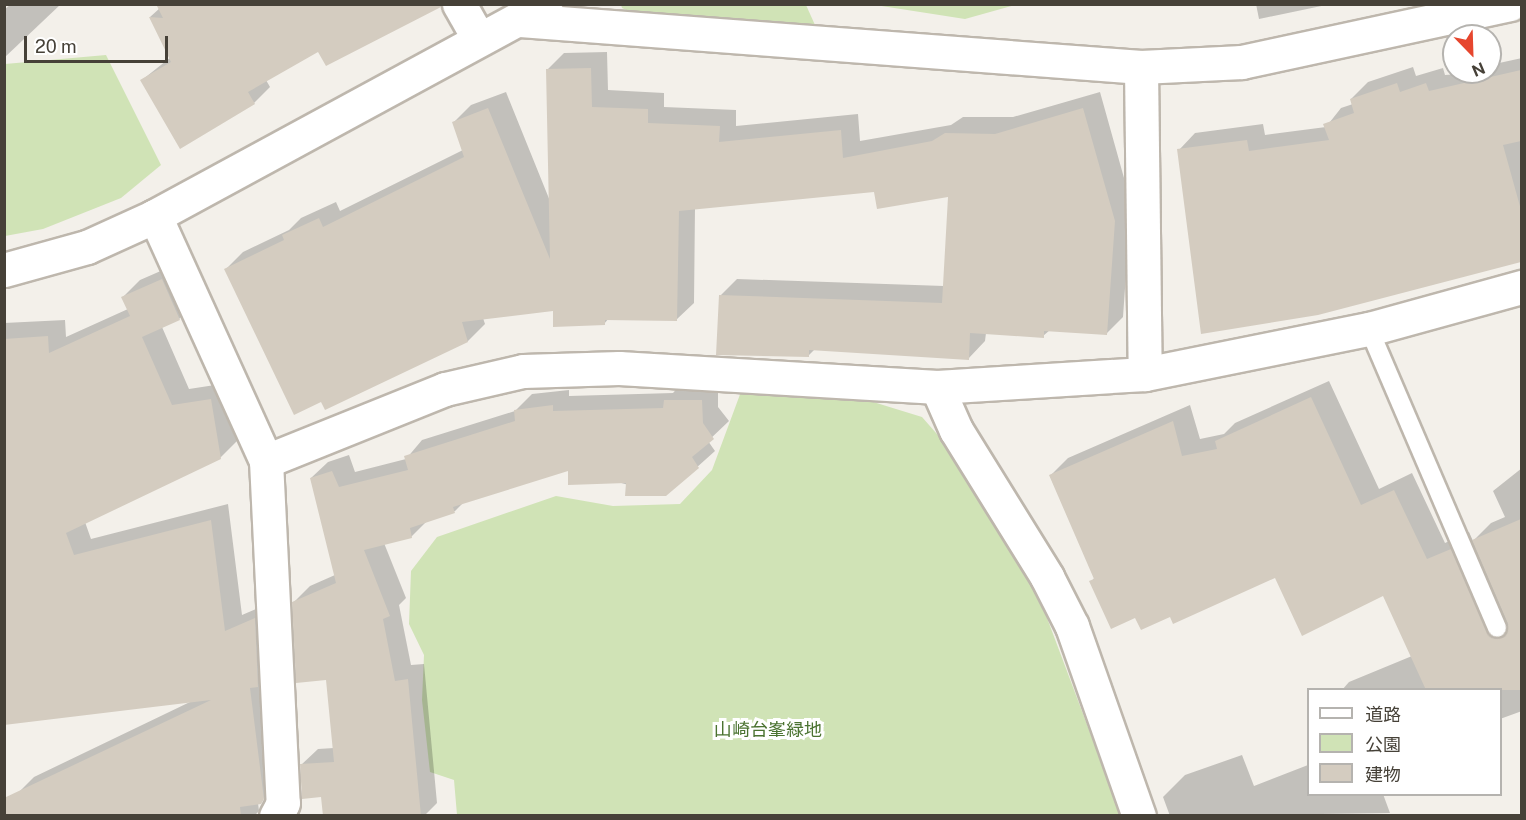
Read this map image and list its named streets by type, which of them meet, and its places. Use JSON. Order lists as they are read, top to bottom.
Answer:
{
  "parks": ["山崎台峯緑地"],
  "legend": ["道路", "公園", "建物"],
  "scale_bar": "20 m",
  "north": "bottom right"
}
